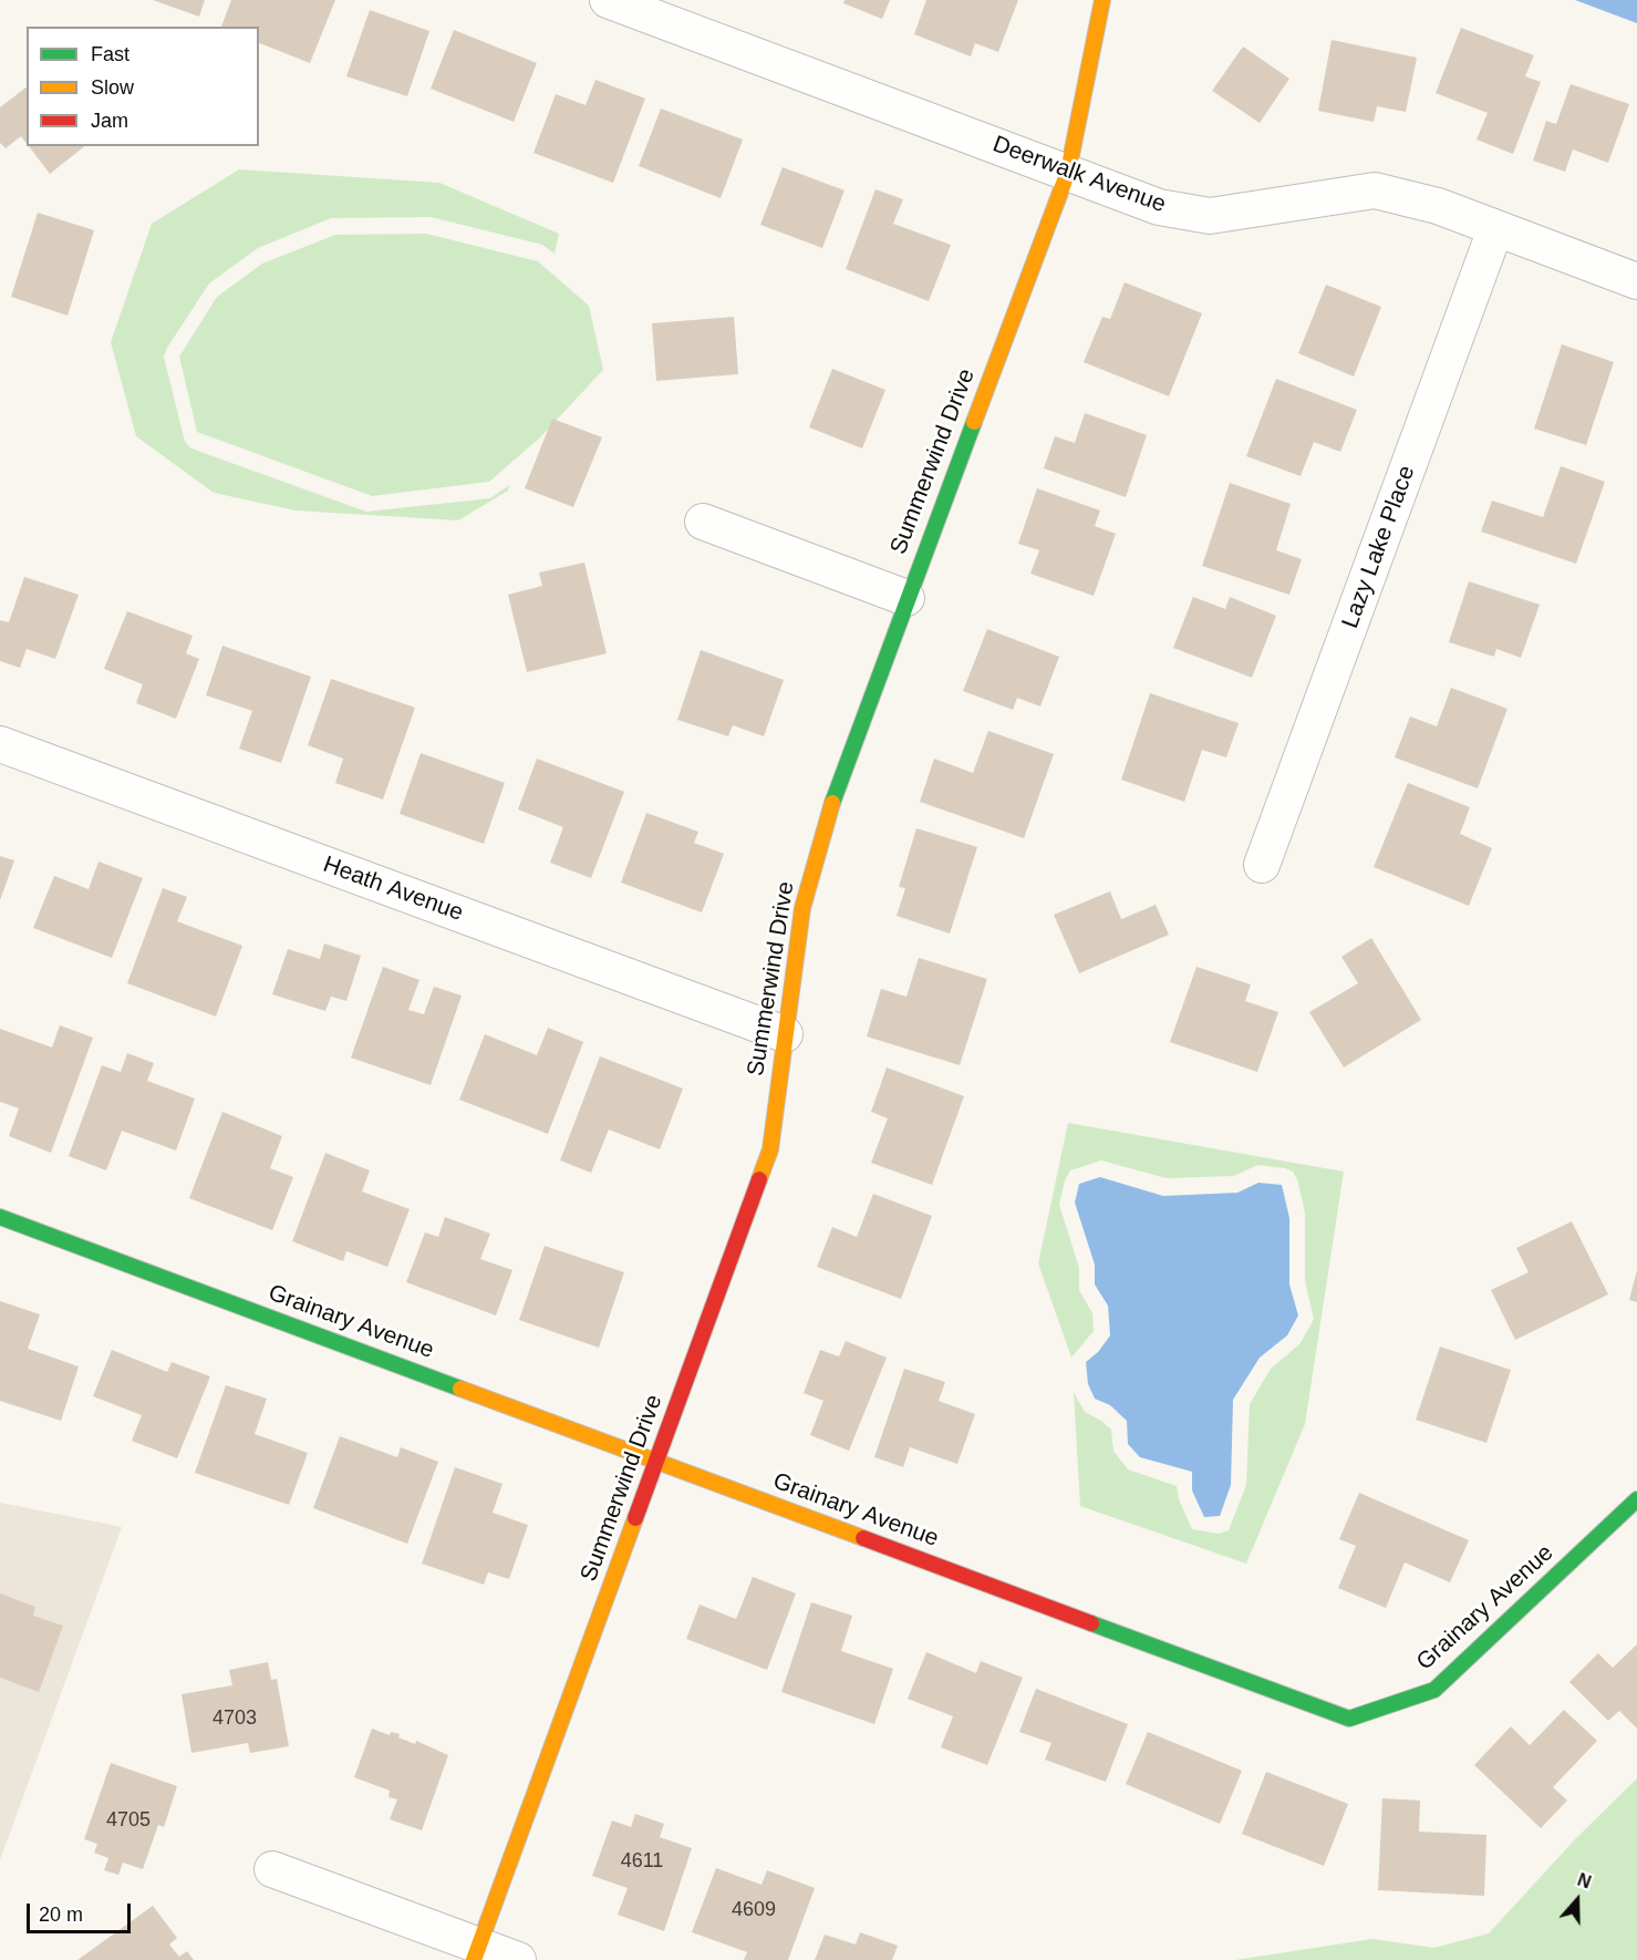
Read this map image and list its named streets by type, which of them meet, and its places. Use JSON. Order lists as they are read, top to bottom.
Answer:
{
  "streets": {
    "street": [
      "Deerwalk Avenue",
      "Summerwind Drive",
      "Lazy Lake Place",
      "Heath Avenue",
      "Grainary Avenue"
    ]
  },
  "crossings": [
    ["Deerwalk Avenue", "Summerwind Drive"],
    ["Deerwalk Avenue", "Lazy Lake Place"],
    ["Summerwind Drive", "Heath Avenue"],
    ["Summerwind Drive", "Grainary Avenue"]
  ],
  "house_numbers": [
    "4703",
    "4705",
    "4611",
    "4609"
  ],
  "legend": ["Fast", "Slow", "Jam"],
  "scale_bar": "20 m",
  "north": "top"
}
